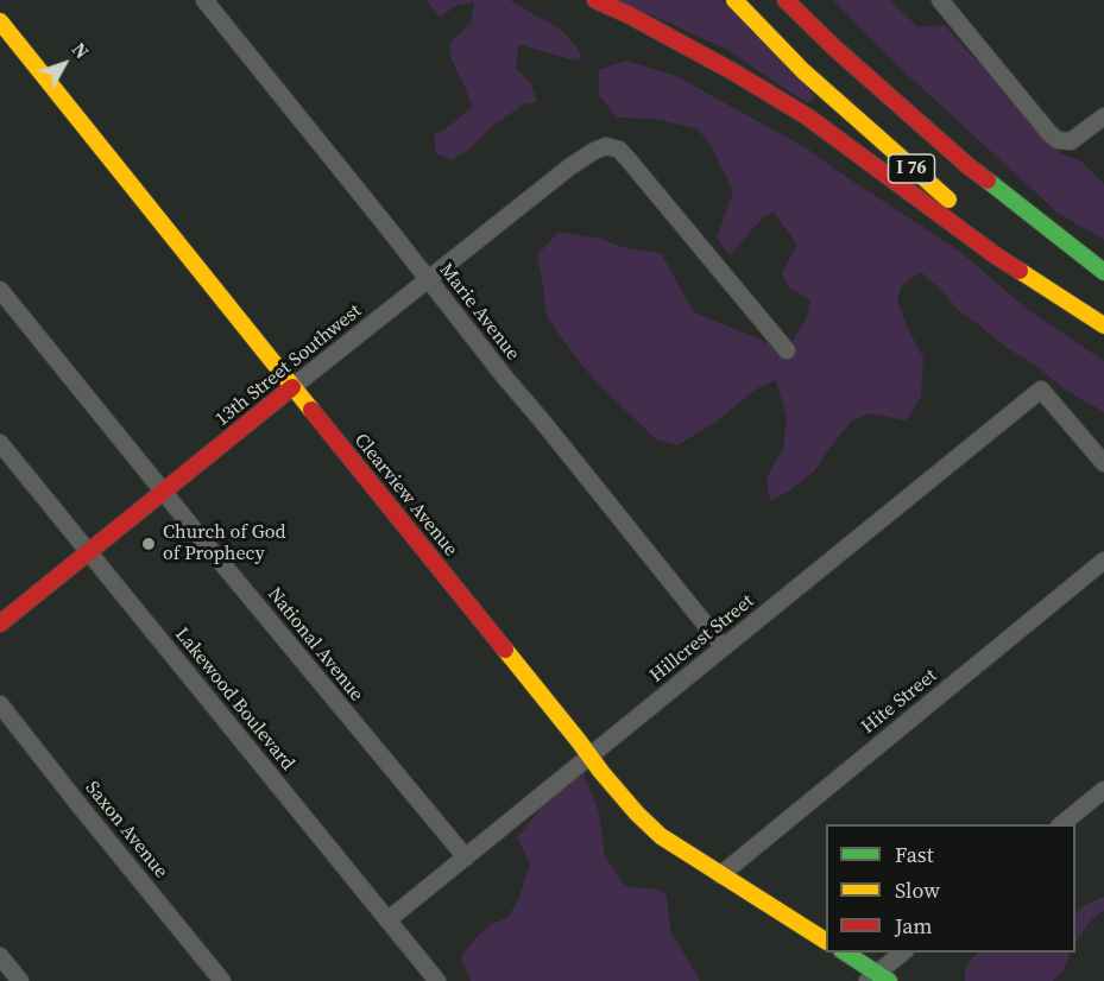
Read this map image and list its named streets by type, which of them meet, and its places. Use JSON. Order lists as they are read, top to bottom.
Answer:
{
  "streets": {
    "main road": ["I 76", "13th Street Southwest", "Clearview Avenue"],
    "street": [
      "Marie Avenue",
      "Hillcrest Street",
      "National Avenue",
      "Lakewood Boulevard",
      "Hite Street",
      "Saxon Avenue"
    ]
  },
  "crossings": [
    ["Marie Avenue", "13th Street Southwest"],
    ["Marie Avenue", "Hillcrest Street"],
    ["13th Street Southwest", "Clearview Avenue"],
    ["13th Street Southwest", "National Avenue"],
    ["13th Street Southwest", "Lakewood Boulevard"],
    ["Clearview Avenue", "Hillcrest Street"],
    ["Clearview Avenue", "Hite Street"],
    ["Hillcrest Street", "National Avenue"],
    ["Hillcrest Street", "Lakewood Boulevard"]
  ],
  "places": ["Church of God of Prophecy"],
  "legend": ["Fast", "Slow", "Jam"],
  "north": "top right"
}
